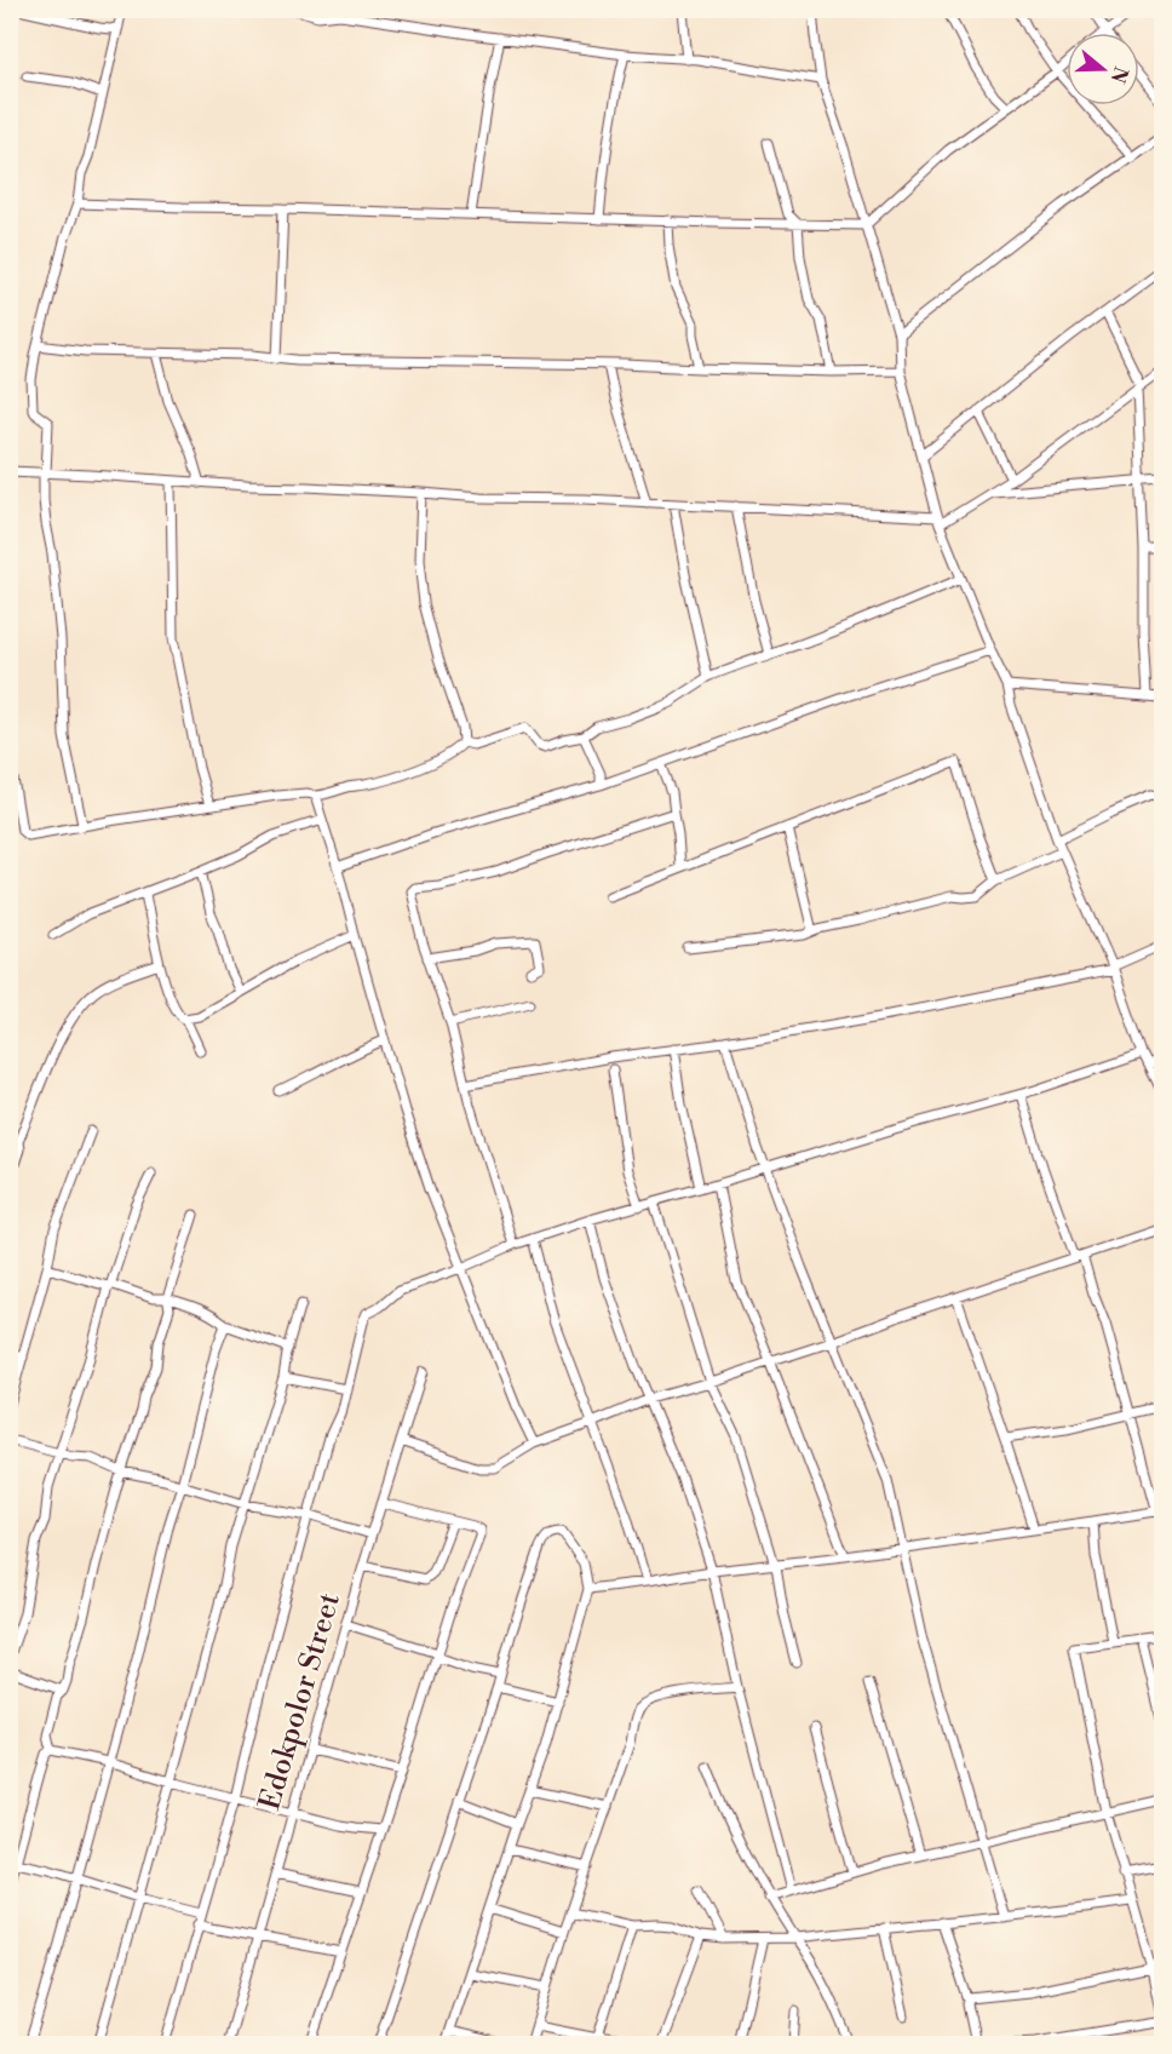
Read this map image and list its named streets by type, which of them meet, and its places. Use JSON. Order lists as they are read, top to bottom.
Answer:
{
  "streets": {
    "street": ["Edokpolor Street"]
  },
  "north": "right"
}
